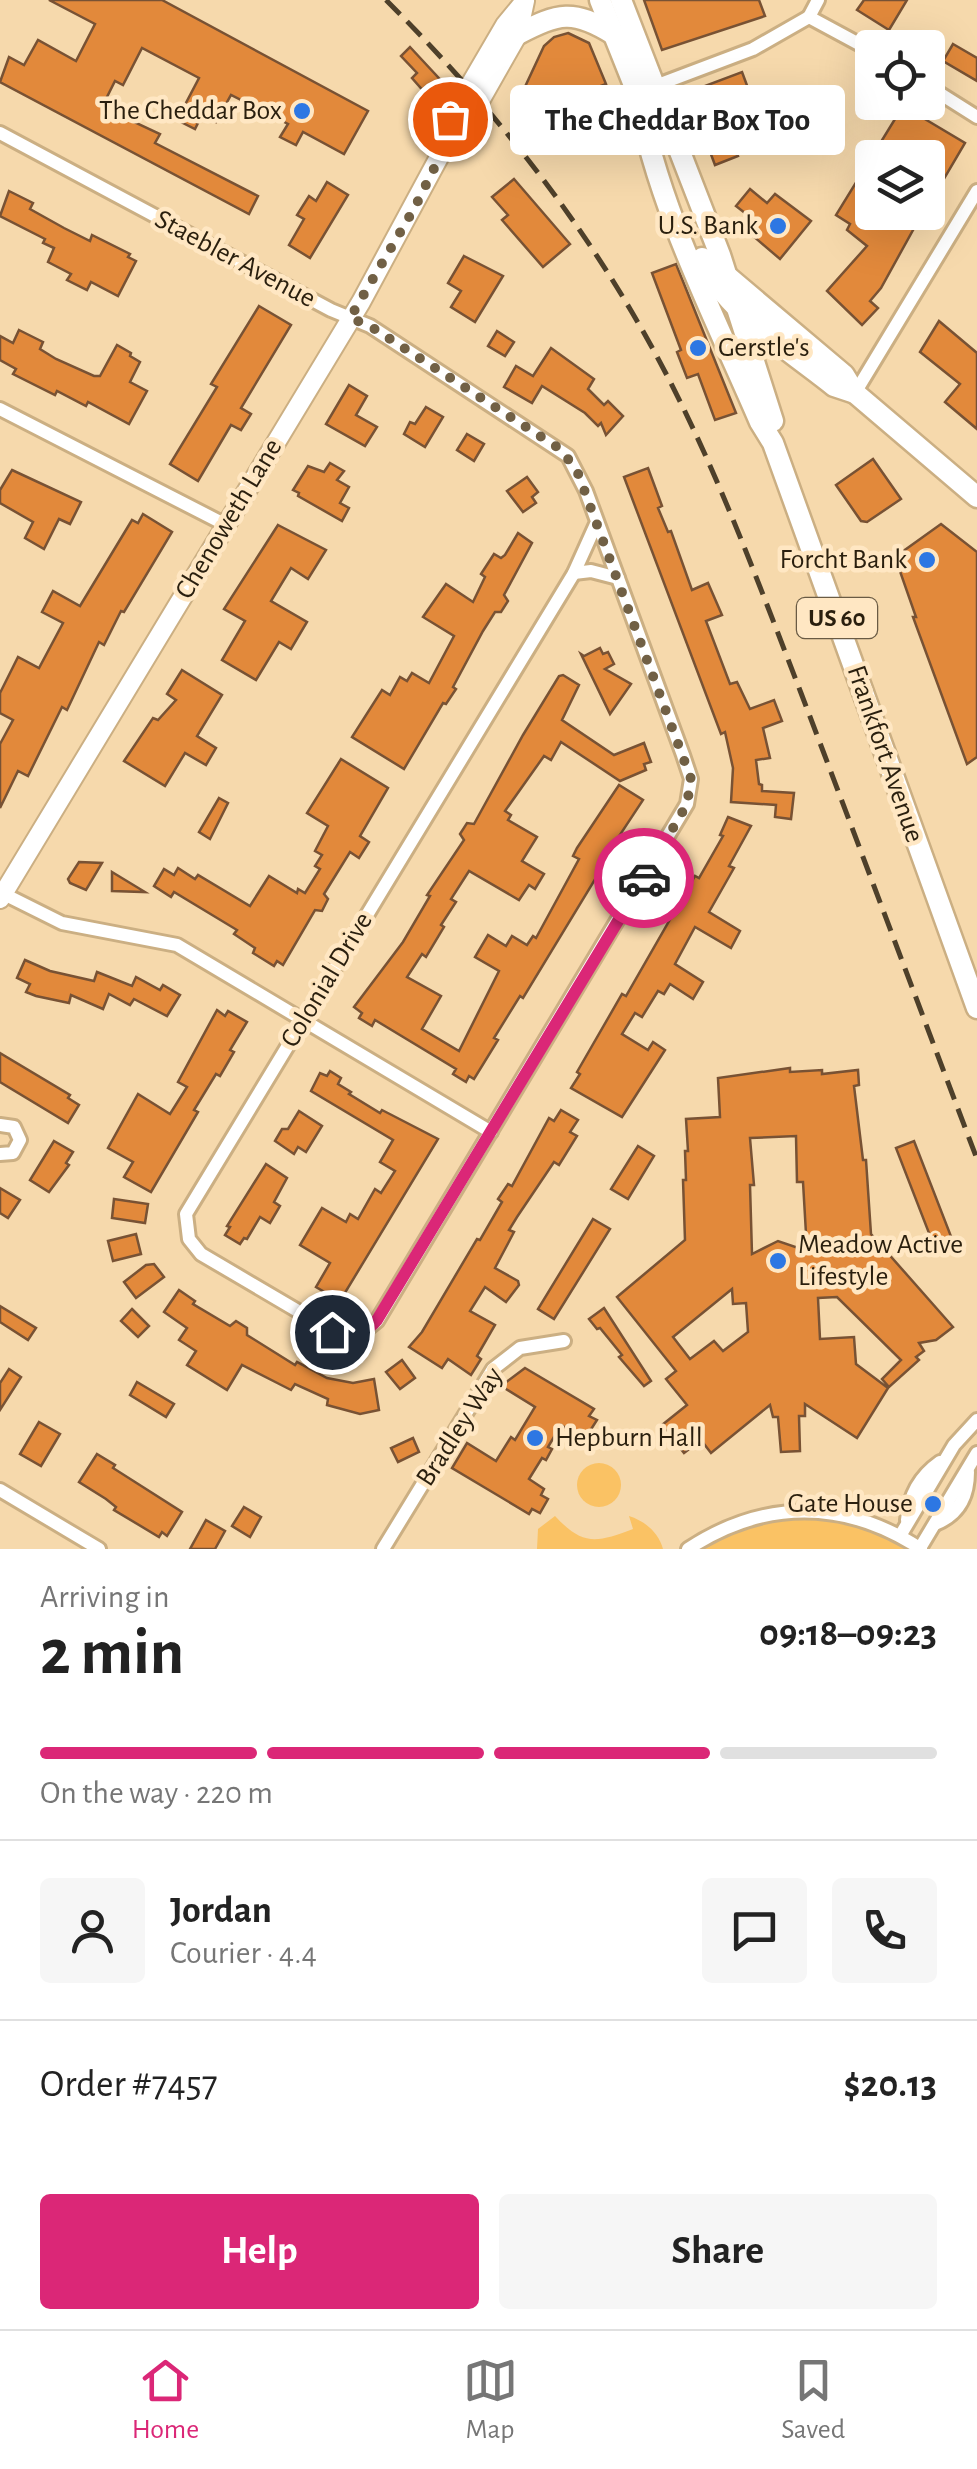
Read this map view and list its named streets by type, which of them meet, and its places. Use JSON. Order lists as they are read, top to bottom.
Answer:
{
  "streets": {
    "main road": ["Chenoweth Lane", "US 60", "Frankfort Avenue"],
    "street": ["Staebler Avenue", "Colonial Drive", "Bradley Way"]
  },
  "crossings": [
    ["Staebler Avenue", "Chenoweth Lane"],
    ["Staebler Avenue", "Colonial Drive"]
  ],
  "places": [
    "The Cheddar Box",
    "The Cheddar Box Too",
    "U.S. Bank",
    "Gerstle's",
    "Forcht Bank",
    "Meadow Active Lifestyle",
    "Hepburn Hall",
    "Gate House"
  ],
  "page": {
    "bubble": "The Cheddar Box Too",
    "heading": ["2 min", "Arriving in", "09:18–09:23"],
    "panel": [
      "Jordan",
      "Courier · 4.4",
      "Order #7457",
      "$20.13"
    ],
    "bar": "On the way · 220 m",
    "buttons": ["Help", "Share"],
    "tabs": ["Home", "Map", "Saved"]
  }
}
